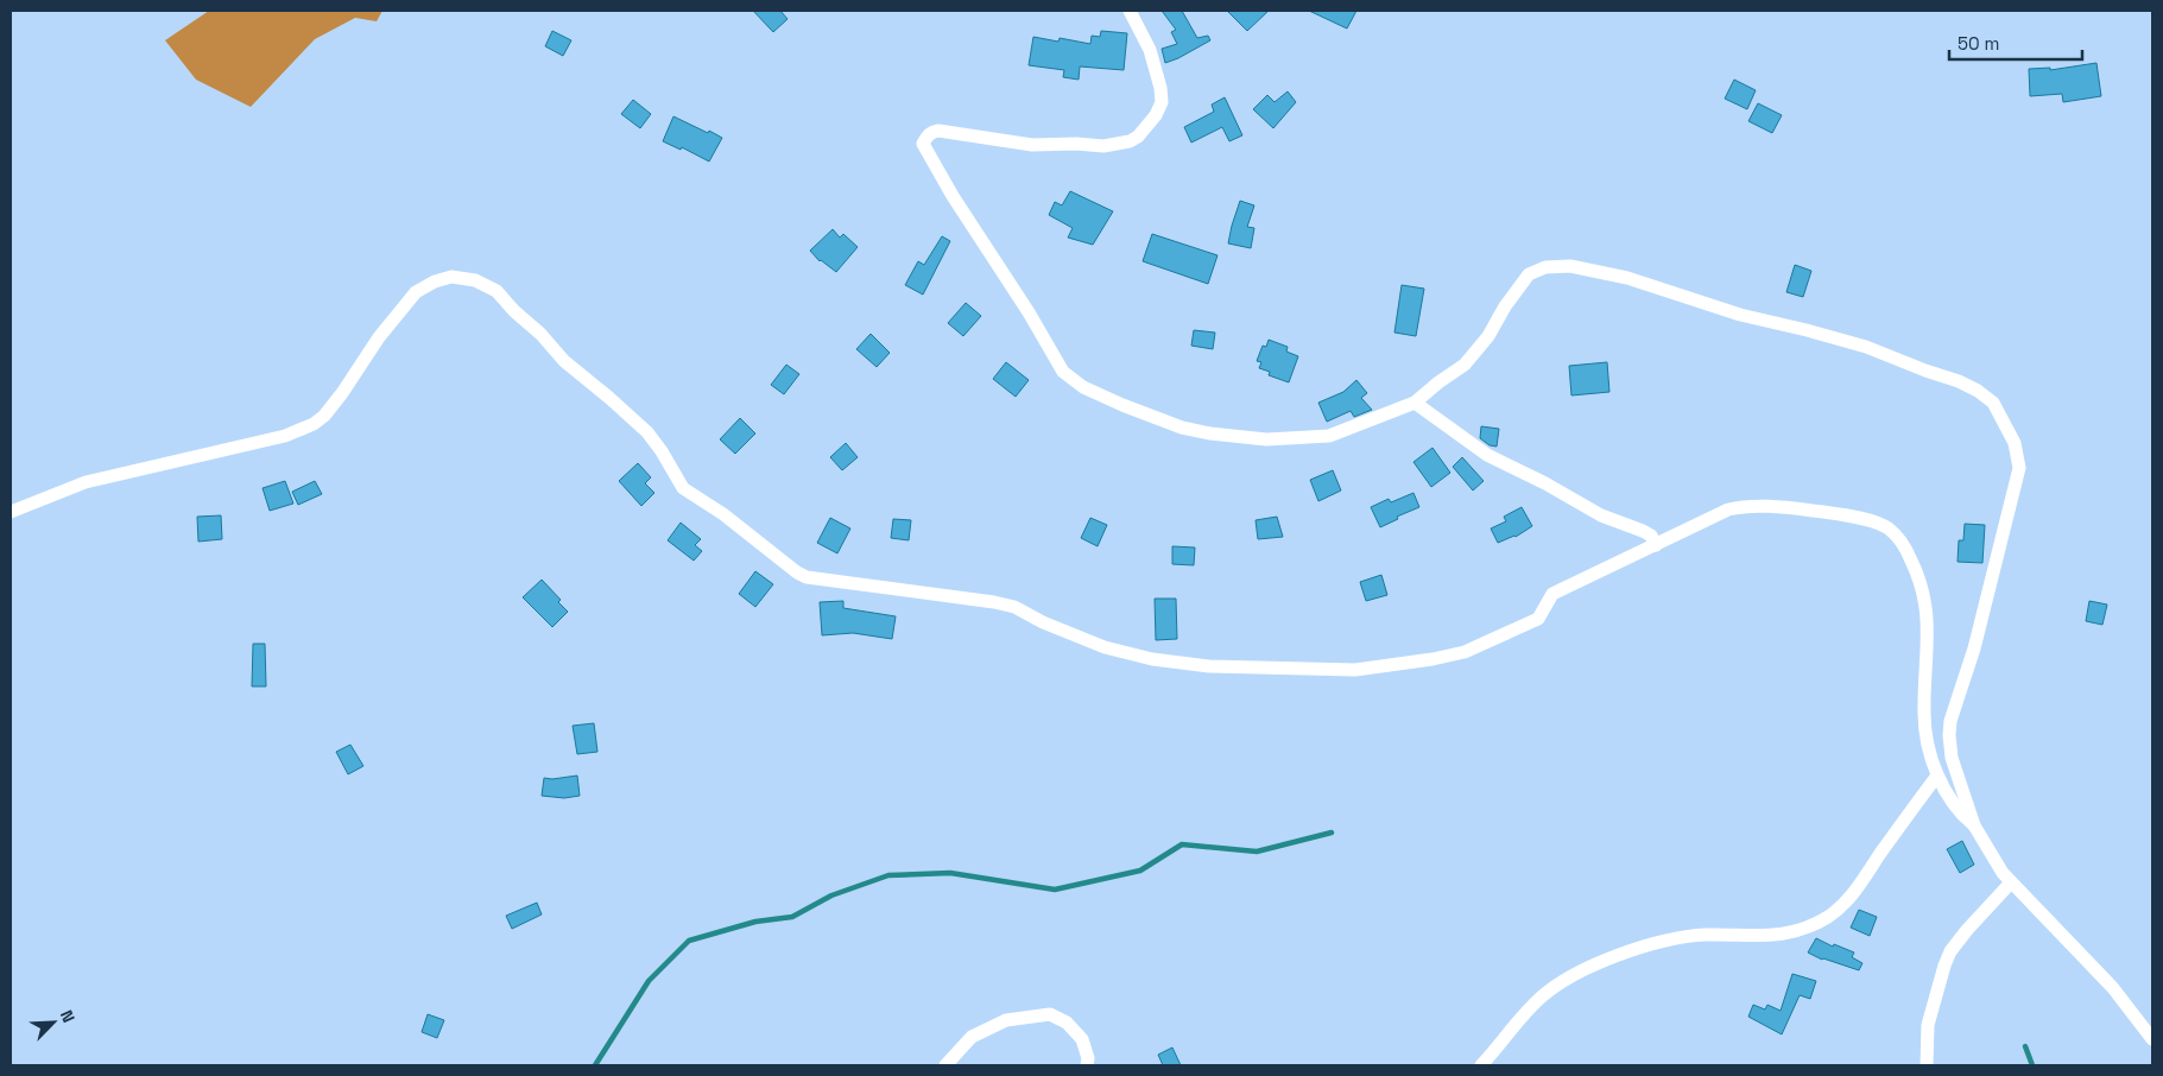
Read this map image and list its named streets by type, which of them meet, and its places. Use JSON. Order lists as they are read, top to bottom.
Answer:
{
  "scale_bar": "50 m",
  "north": "top right"
}
